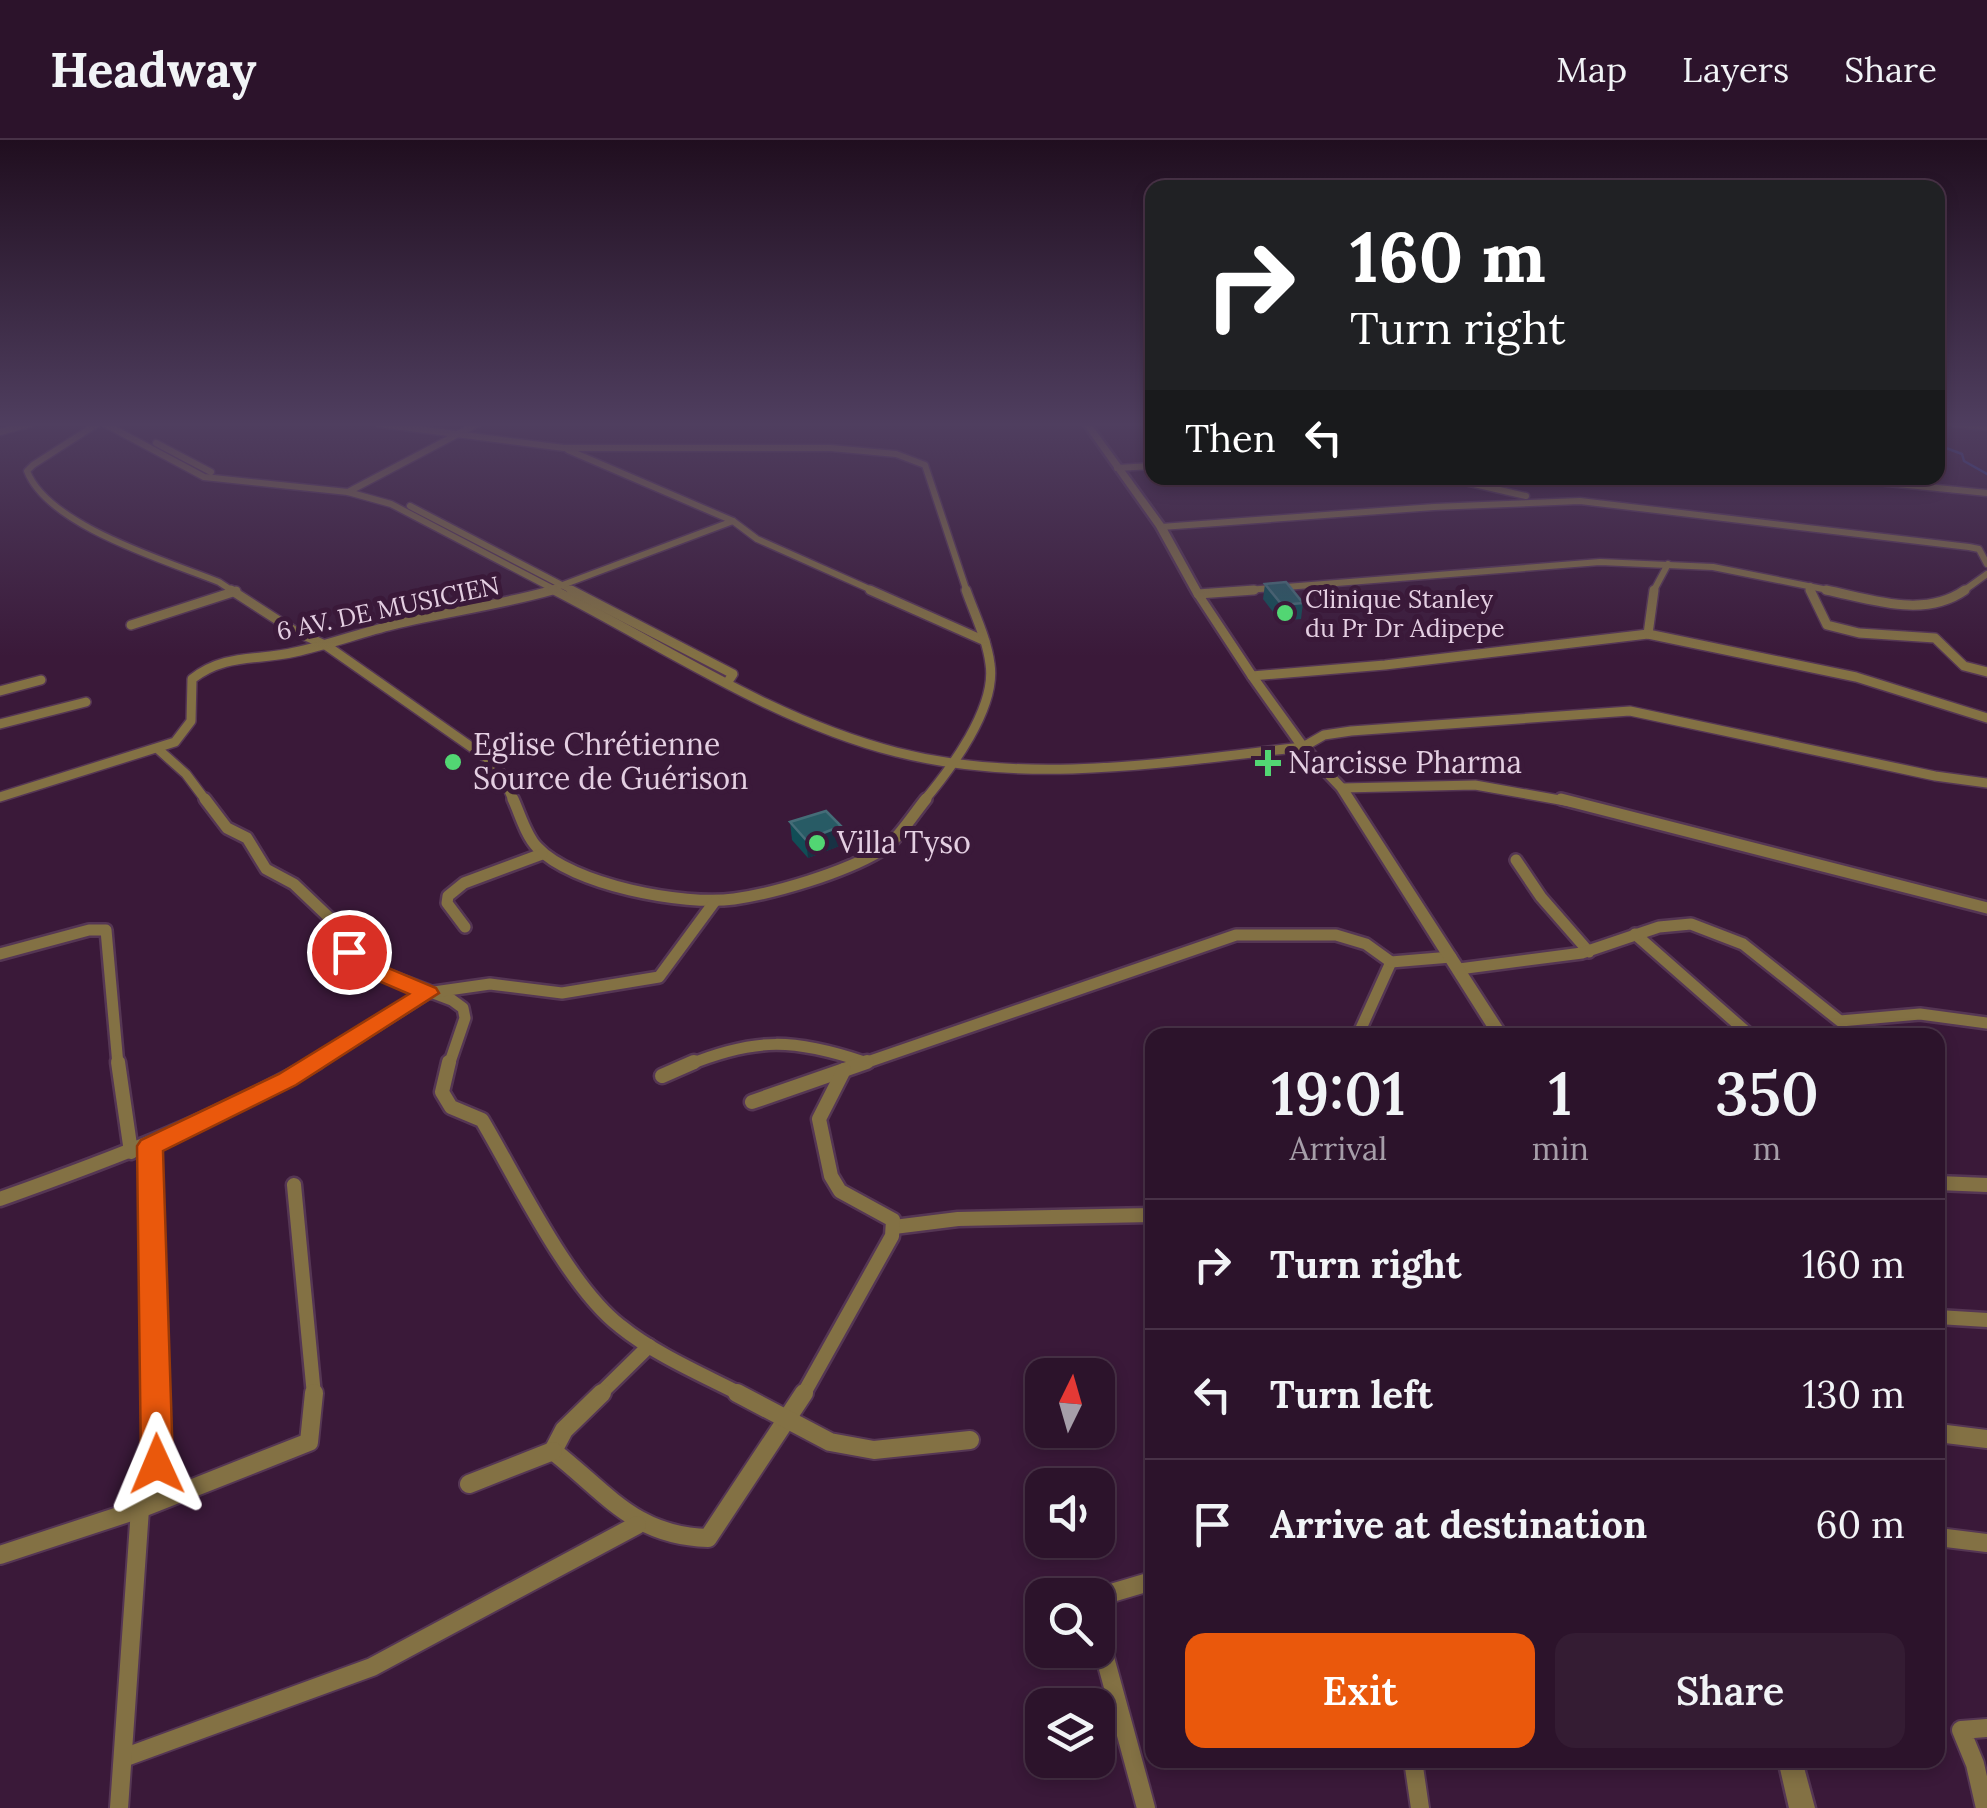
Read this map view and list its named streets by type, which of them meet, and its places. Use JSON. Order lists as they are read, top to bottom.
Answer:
{
  "streets": {
    "street": ["6 AV. DE MUSICIEN"]
  },
  "places": {
    "other": ["Clinique Stanley du Pr Dr Adipepe", "Eglise Chrétienne Source de Guérison", "Villa Tyso"],
    "health": ["Narcisse Pharma"]
  },
  "north": "top",
  "page": {
    "header": "Headway",
    "nav": ["Map", "Layers", "Share"],
    "turn": ["160 m", "Turn right"],
    "then": "Then",
    "eta": [
      "19:01",
      "Arrival",
      "1",
      "min",
      "350",
      "m"
    ],
    "list": [
      {
        "name": "Turn right",
        "value": "160 m"
      },
      {
        "name": "Turn left",
        "value": "130 m"
      },
      {
        "name": "Arrive at destination",
        "value": "60 m"
      }
    ],
    "buttons": ["Exit", "Share"]
  }
}
